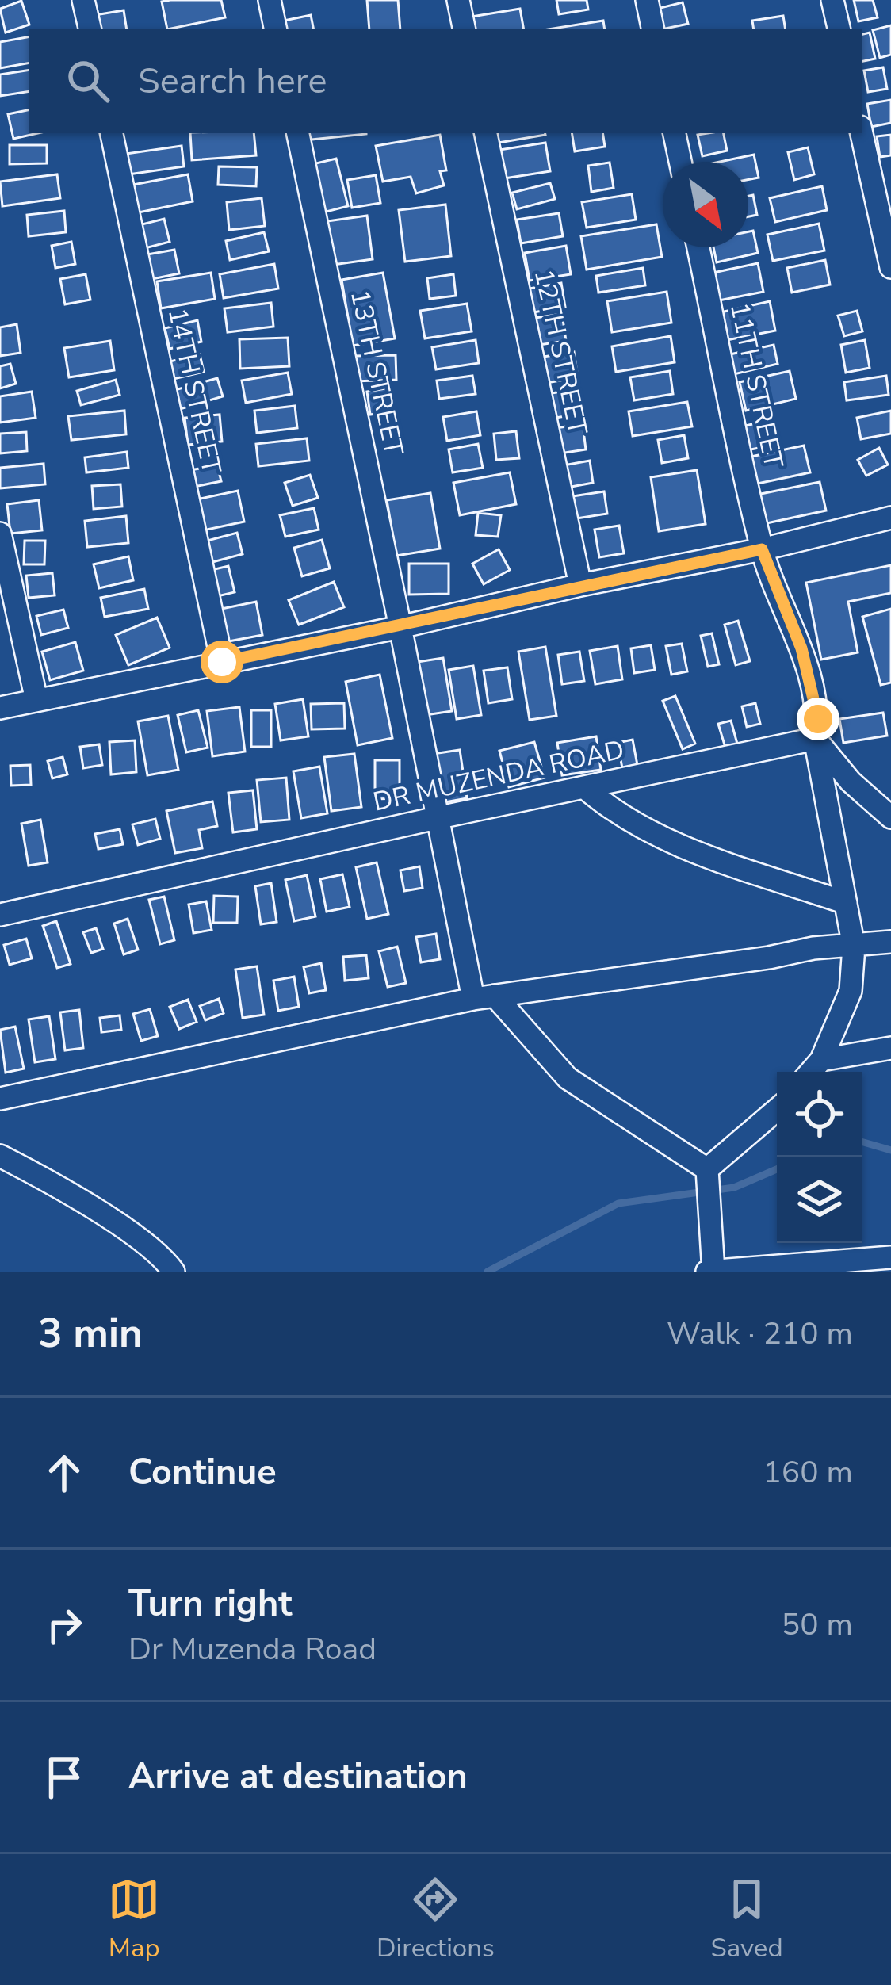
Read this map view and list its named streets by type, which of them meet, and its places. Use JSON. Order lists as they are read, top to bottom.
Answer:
{
  "streets": {
    "street": [
      "12TH STREET",
      "13TH STREET",
      "11TH STREET",
      "14TH STREET",
      "DR MUZENDA ROAD"
    ]
  },
  "crossings": [
    ["13TH STREET", "DR MUZENDA ROAD"]
  ],
  "north": "bottom right",
  "page": {
    "search": "Search here",
    "heading": ["3 min", "Walk · 210 m"],
    "list": [
      ["Continue", "160 m"],
      ["Turn right", "Dr Muzenda Road", "50 m"],
      "Arrive at destination"
    ],
    "nav": ["Map", "Directions", "Saved"]
  }
}
